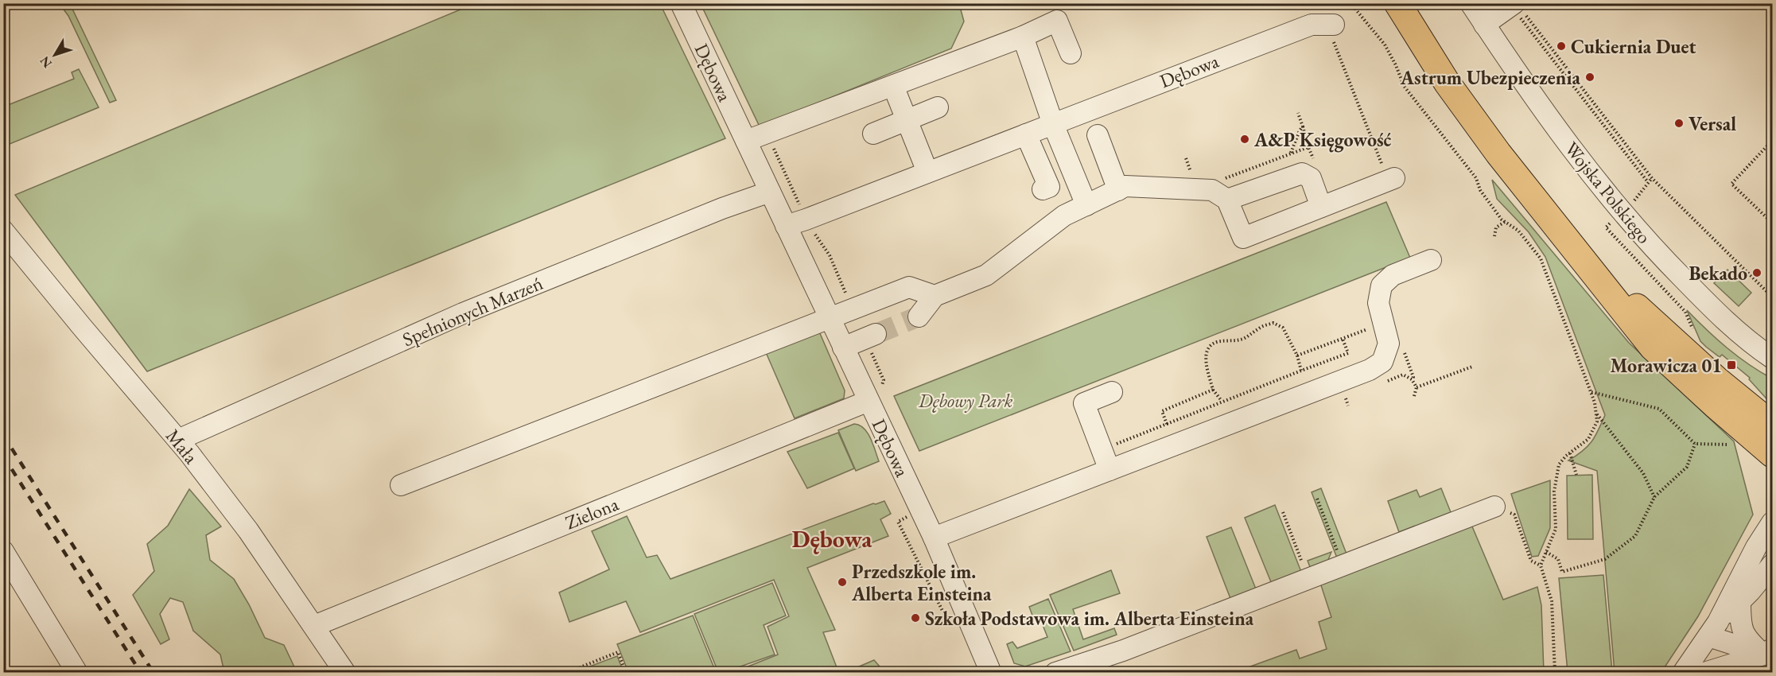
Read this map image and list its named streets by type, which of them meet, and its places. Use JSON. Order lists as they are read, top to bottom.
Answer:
{
  "streets": {
    "street": [
      "Dębowa",
      "Wojska Polskiego",
      "Spełnionych Marzeń",
      "Mała",
      "Zielona"
    ]
  },
  "crossings": [
    ["Dębowa", "Spełnionych Marzeń"],
    ["Dębowa", "Zielona"],
    ["Spełnionych Marzeń", "Mała"],
    ["Mała", "Zielona"]
  ],
  "districts": ["Dębowa"],
  "parks": ["Dębowy Park"],
  "places": {
    "other": [
      "Cukiernia Duet",
      "Astrum Ubezpieczenia",
      "Versal",
      "A&P Księgowość",
      "Bekado",
      "Przedszkole im. Alberta Einsteina",
      "Szkoła Podstawowa im. Alberta Einsteina"
    ],
    "transit": ["Morawicza 01"]
  },
  "north": "bottom left"
}
